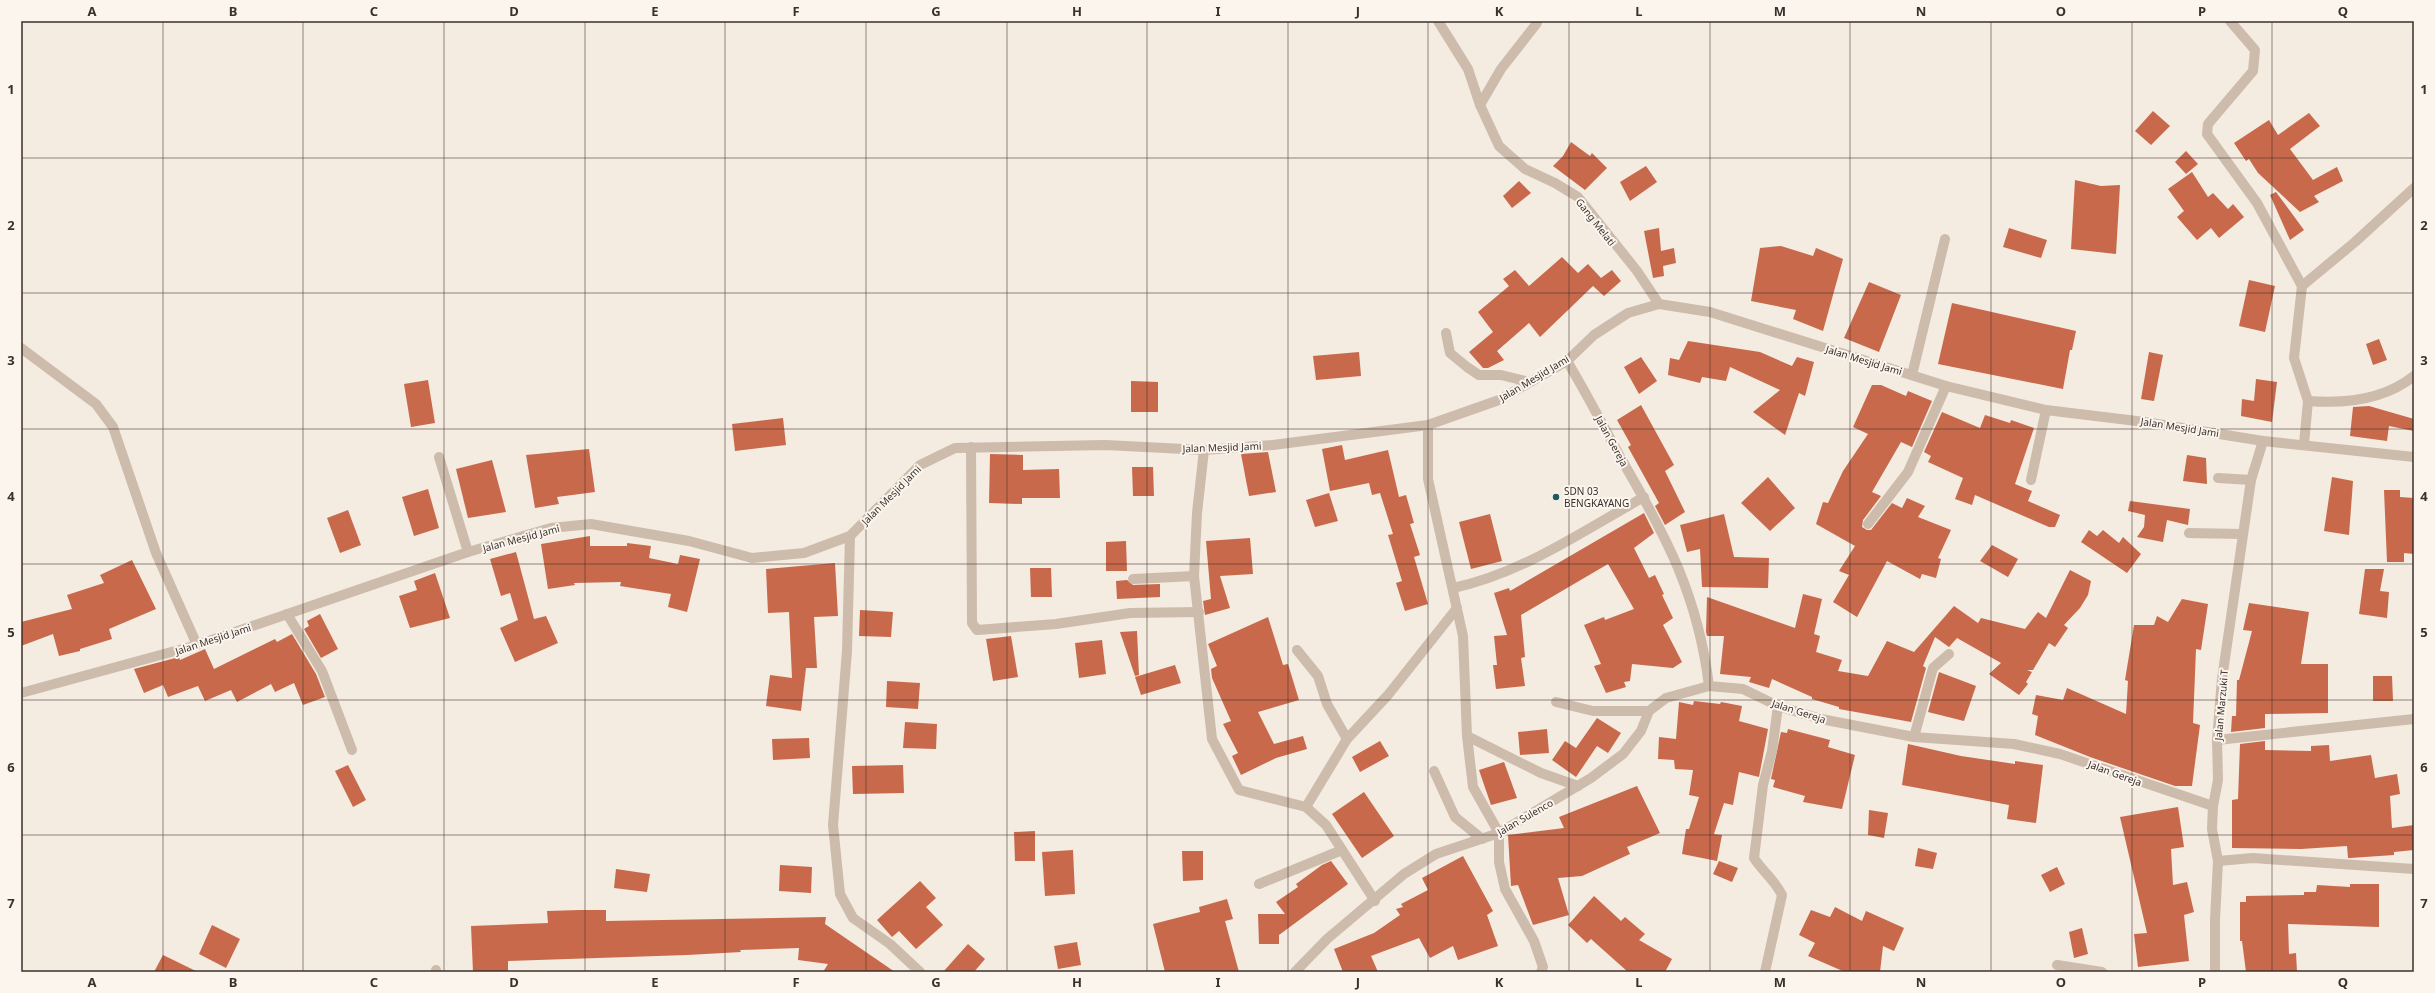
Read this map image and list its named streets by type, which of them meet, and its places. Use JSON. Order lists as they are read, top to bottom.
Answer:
{
  "streets": {
    "street": [
      "Gang Melati",
      "Jalan Mesjid Jami",
      "Jalan Gereja",
      "Jalan Marzuki T",
      "Jalan Sulenco"
    ]
  },
  "crossings": [
    ["Gang Melati", "Jalan Mesjid Jami"],
    ["Jalan Mesjid Jami", "Jalan Gereja"],
    ["Jalan Mesjid Jami", "Jalan Marzuki T"],
    ["Jalan Gereja", "Jalan Marzuki T"]
  ],
  "places": ["SDN 03 BENGKAYANG"],
  "grid": {
    "columns": [
      "A",
      "B",
      "C",
      "D",
      "E",
      "F",
      "G",
      "H",
      "I",
      "J",
      "K",
      "L",
      "M",
      "N",
      "O",
      "P",
      "Q"
    ],
    "rows": [
      "1",
      "2",
      "3",
      "4",
      "5",
      "6",
      "7"
    ]
  }
}
